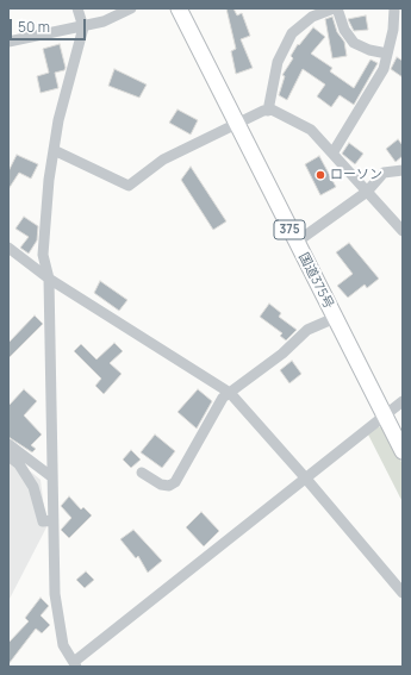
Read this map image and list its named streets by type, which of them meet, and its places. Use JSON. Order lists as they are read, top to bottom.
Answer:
{
  "streets": {
    "highway": ["375", "国道375号"]
  },
  "places": ["ローソン"],
  "scale_bar": "50 m"
}
